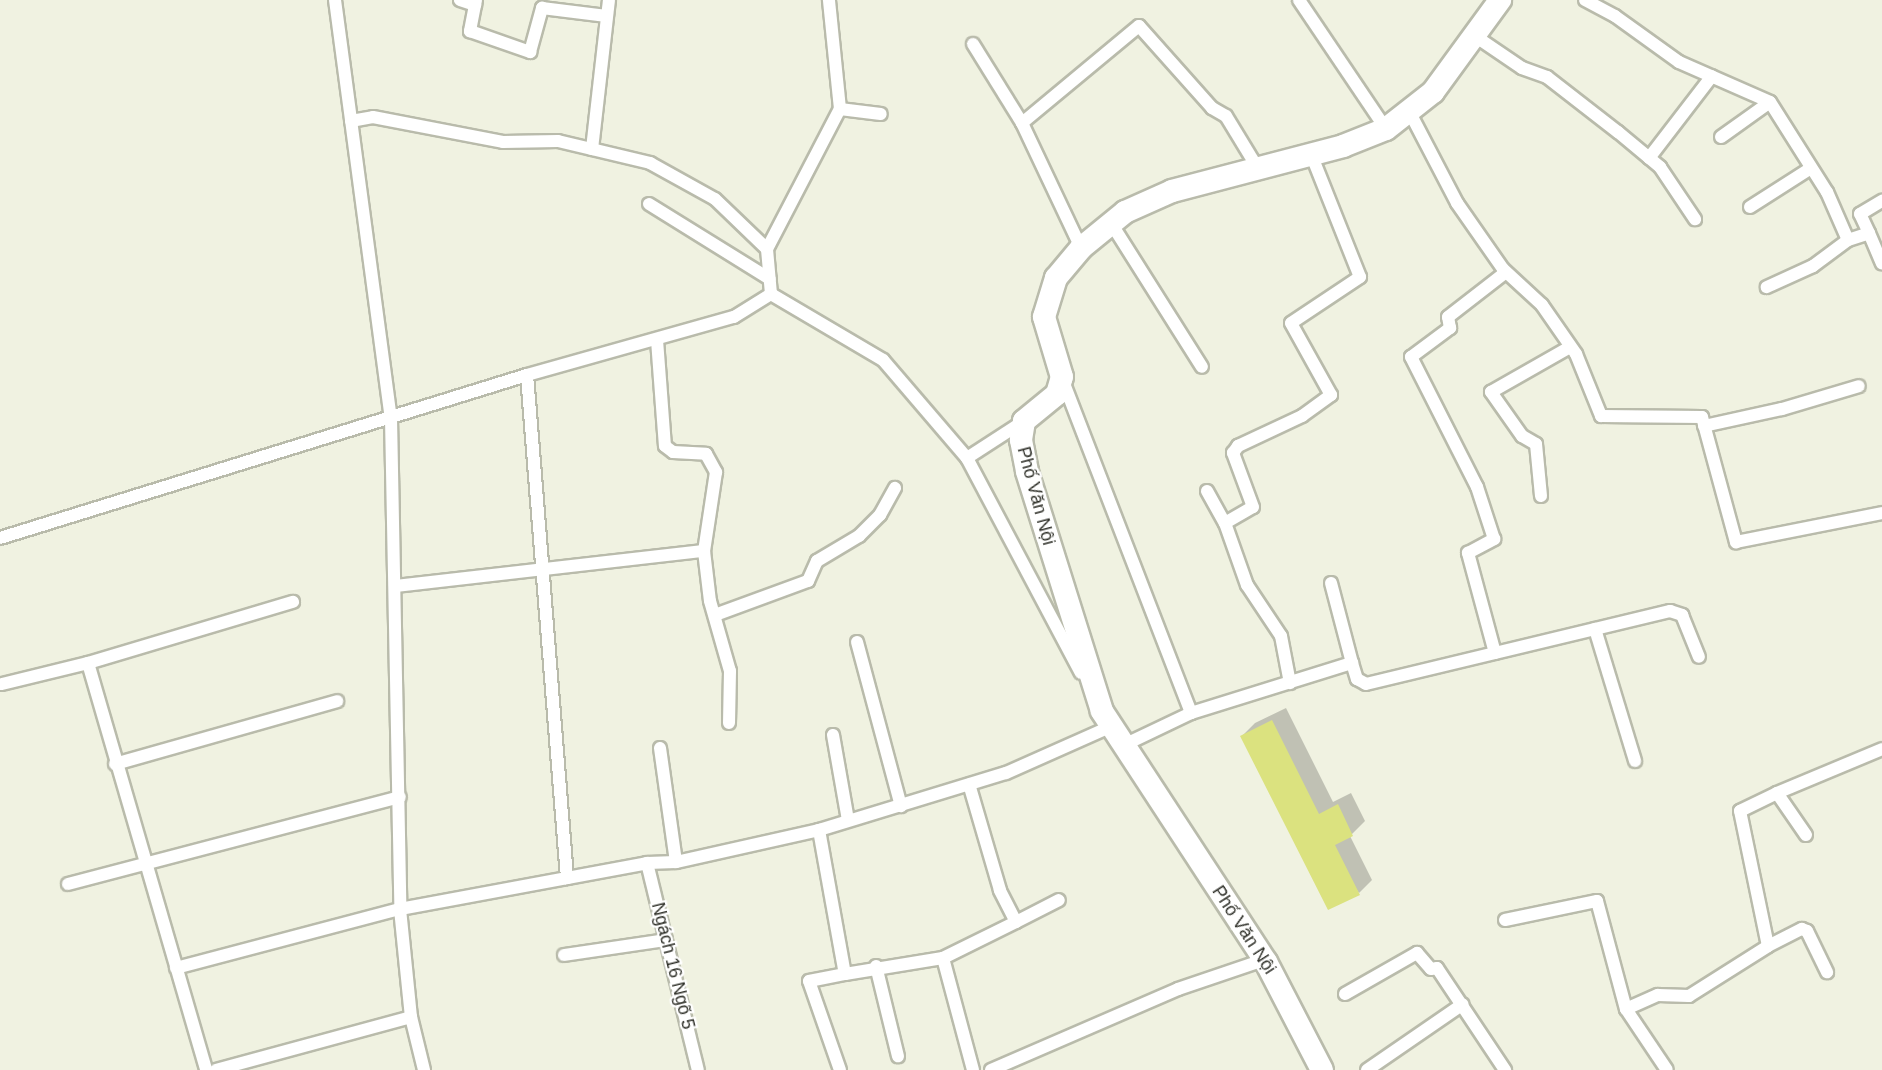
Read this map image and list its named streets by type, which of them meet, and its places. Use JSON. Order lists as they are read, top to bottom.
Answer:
{
  "streets": {
    "street": ["Phố Văn Nội"],
    "lane": ["Ngách 16 Ngõ 5"]
  }
}
